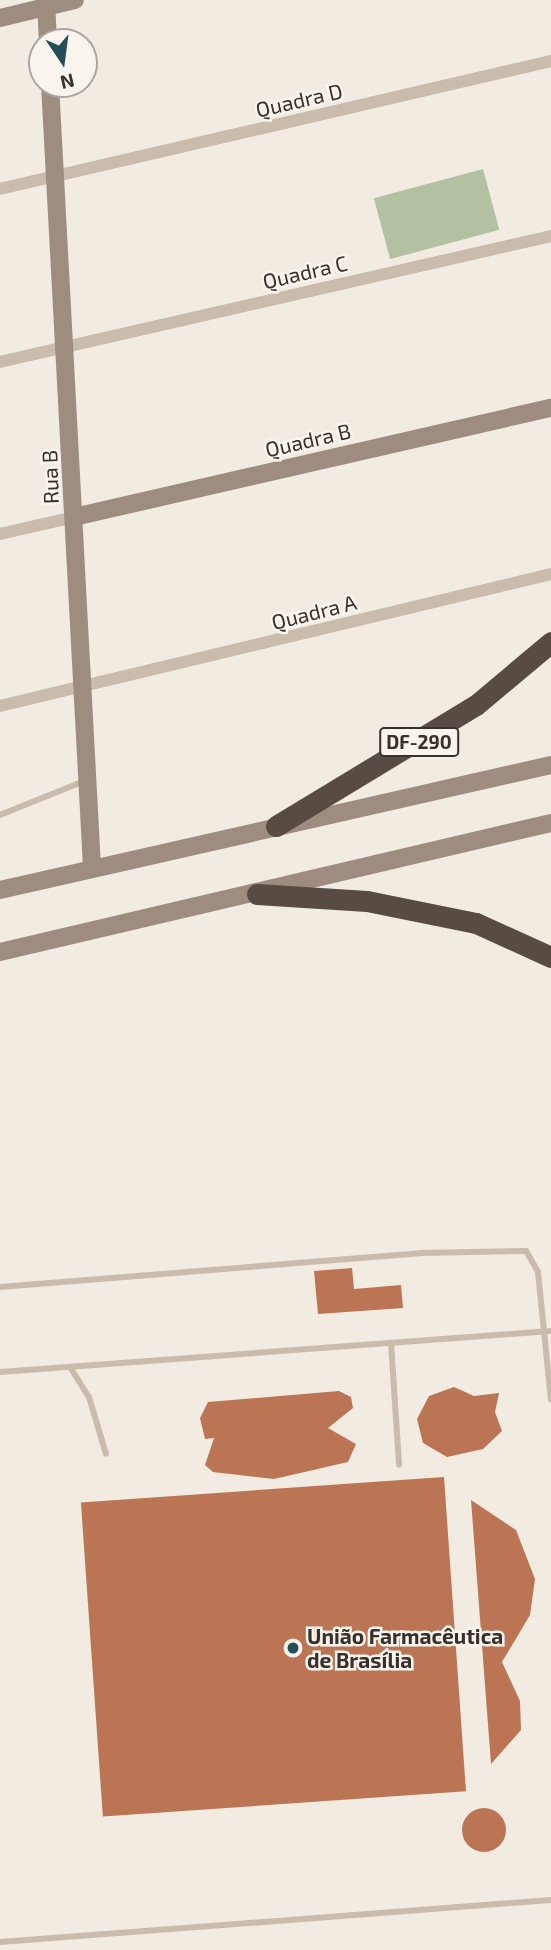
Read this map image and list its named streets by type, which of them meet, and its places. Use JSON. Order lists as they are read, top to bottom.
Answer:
{
  "streets": {
    "highway": ["DF-290"],
    "street": [
      "Quadra D",
      "Quadra C",
      "Quadra B",
      "Rua B",
      "Quadra A"
    ]
  },
  "crossings": [
    ["Quadra D", "Rua B"],
    ["Quadra C", "Rua B"],
    ["Quadra B", "Rua B"],
    ["Rua B", "Quadra A"],
    ["Rua B", "DF-290"]
  ],
  "places": ["União Farmacêutica de Brasília"],
  "north": "bottom"
}
